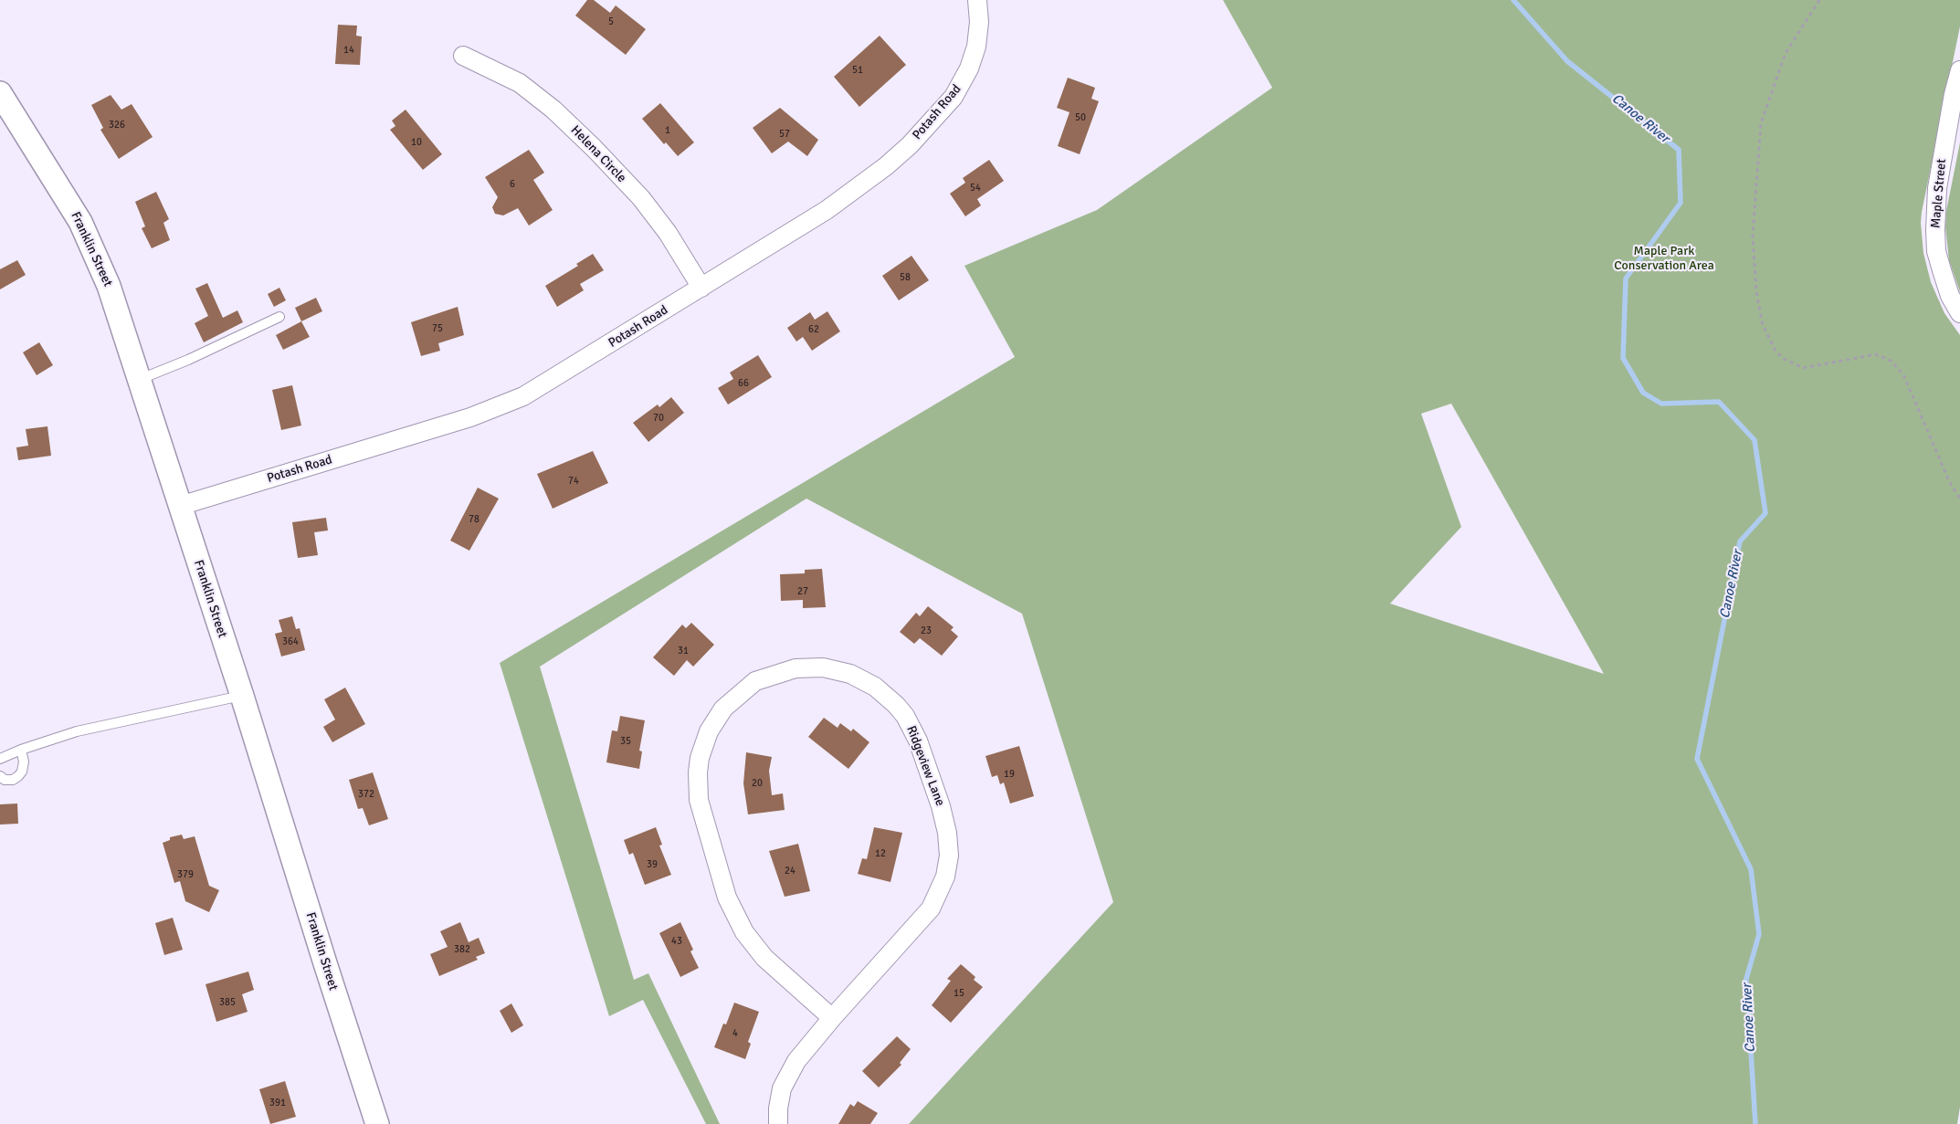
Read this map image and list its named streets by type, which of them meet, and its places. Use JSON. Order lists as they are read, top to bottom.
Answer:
{
  "streets": {
    "street": [
      "Potash Road",
      "Helena Circle",
      "Maple Street",
      "Franklin Street",
      "Ridgeview Lane"
    ]
  },
  "crossings": [
    ["Potash Road", "Helena Circle"],
    ["Potash Road", "Franklin Street"]
  ],
  "water": ["Canoe River"],
  "parks": ["Maple Park Conservation Area"],
  "house_numbers": [
    "5",
    "14",
    "51",
    "50",
    "326",
    "1",
    "57",
    "10",
    "6",
    "54",
    "58",
    "75",
    "62",
    "66",
    "70",
    "74",
    "78",
    "27",
    "23",
    "364",
    "31",
    "35",
    "19",
    "20",
    "372",
    "12",
    "39",
    "24",
    "379",
    "43",
    "382",
    "15",
    "385",
    "4",
    "391"
  ]
}
